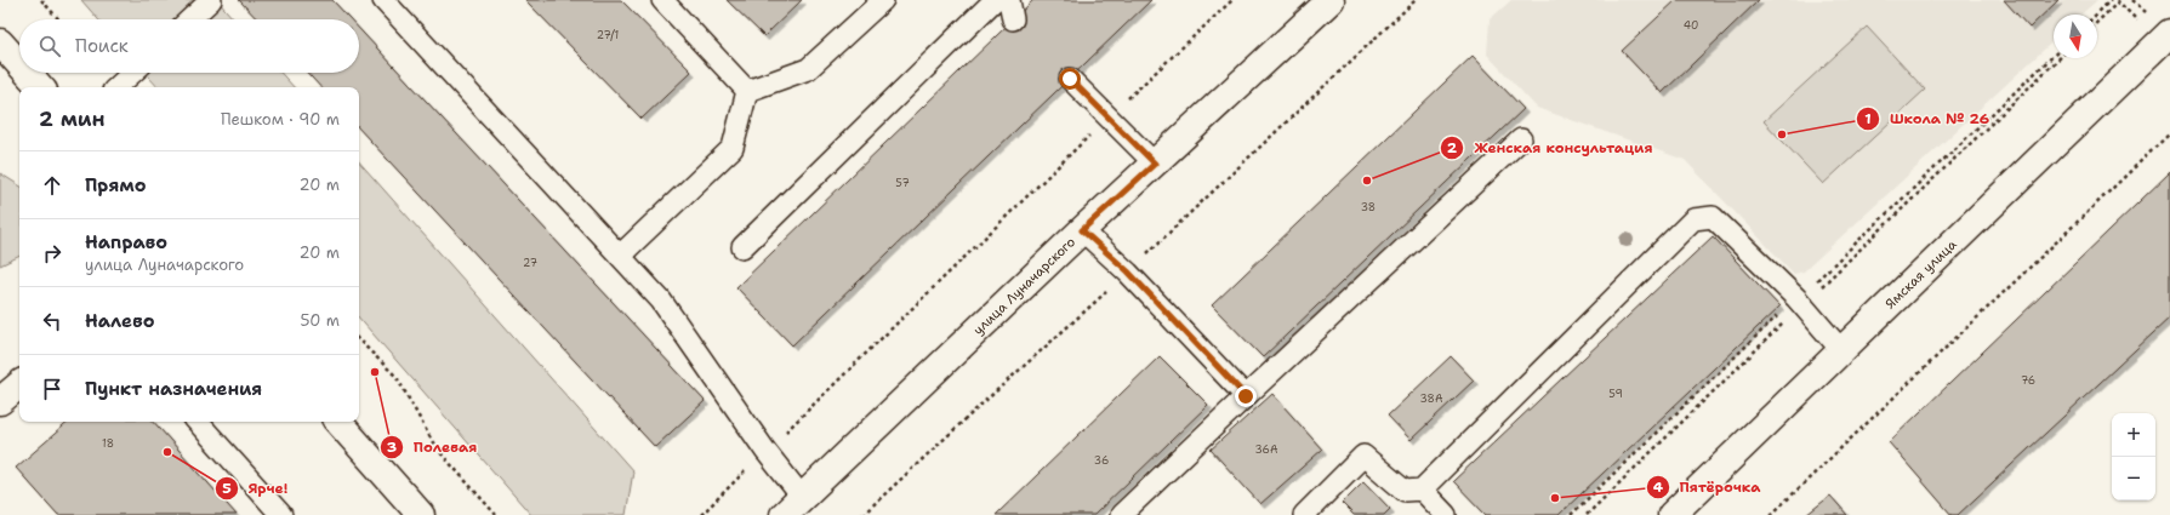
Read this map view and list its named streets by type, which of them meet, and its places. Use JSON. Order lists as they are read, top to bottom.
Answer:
{
  "streets": {
    "main road": ["Ямская улица", "улица Луначарского"]
  },
  "places": [
    "Школа № 26",
    "Женская консультация",
    "Полевая",
    "Ярче!",
    "Пятёрочка"
  ],
  "house_numbers": [
    "40",
    "27/1",
    "57",
    "38",
    "27",
    "76",
    "59",
    "38А",
    "18",
    "36А",
    "36"
  ],
  "north": "bottom",
  "page": {
    "search": "Поиск",
    "heading": ["2 мин", "Пешком · 90 m"],
    "list": [
      ["Прямо", "20 m"],
      ["Направо", "улица Луначарского", "20 m"],
      ["Налево", "50 m"],
      "Пункт назначения"
    ],
    "map_buttons": ["+", "−"]
  }
}
